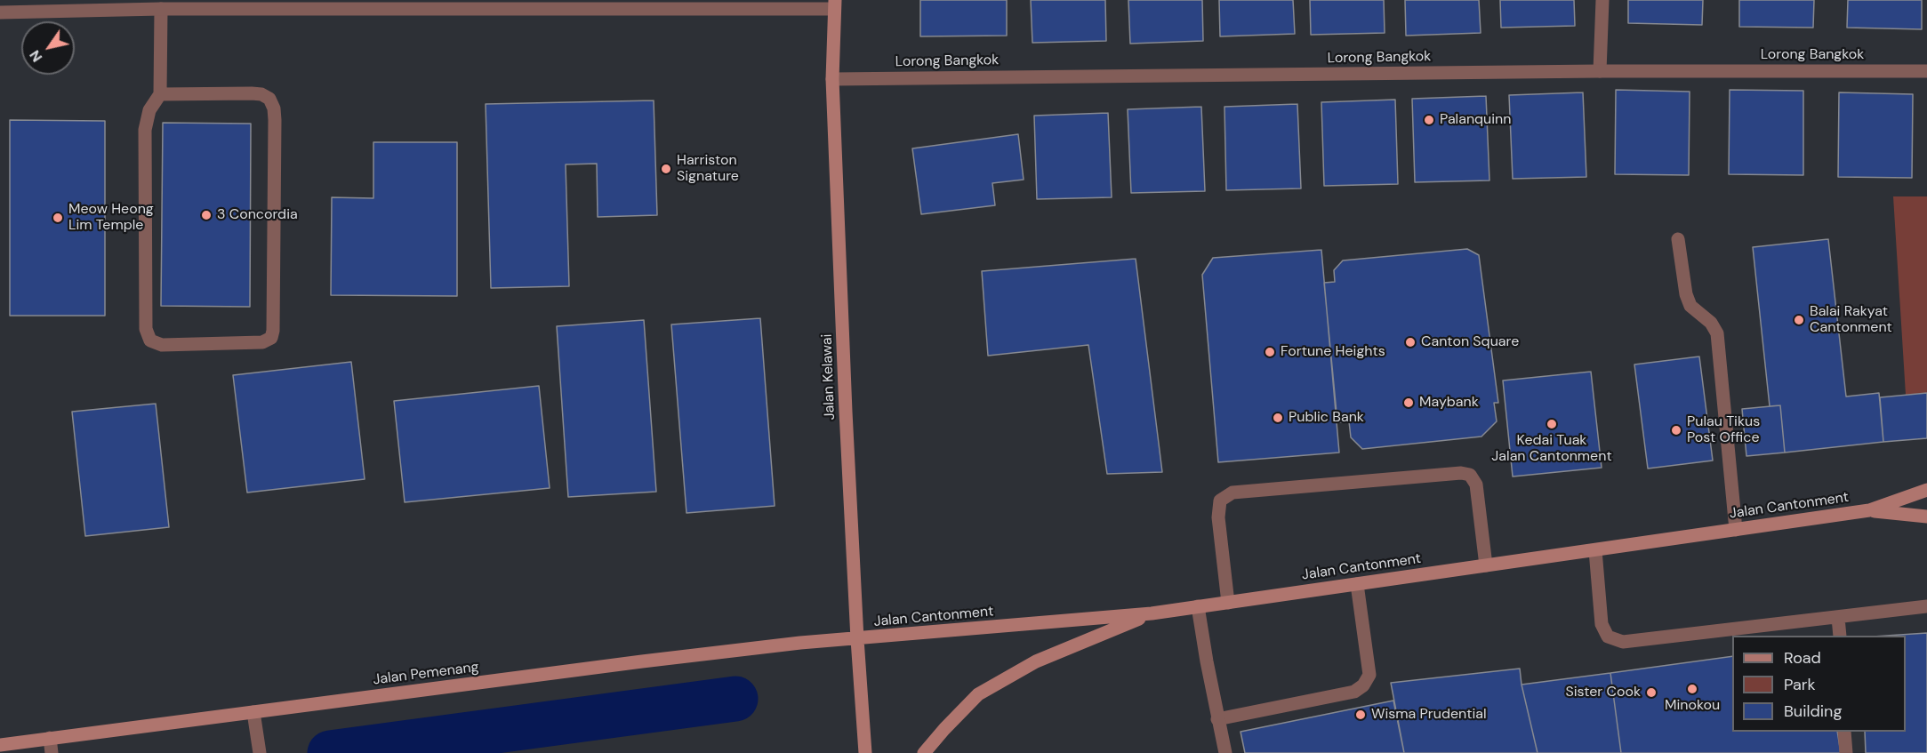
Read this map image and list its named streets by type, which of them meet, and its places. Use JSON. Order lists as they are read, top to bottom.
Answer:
{
  "streets": {
    "main road": ["Jalan Kelawai", "Jalan Cantonment", "Jalan Pemenang"],
    "street": ["Lorong Bangkok"]
  },
  "crossings": [
    ["Lorong Bangkok", "Jalan Kelawai"],
    ["Jalan Kelawai", "Jalan Cantonment"],
    ["Jalan Kelawai", "Jalan Pemenang"],
    ["Jalan Cantonment", "Jalan Pemenang"]
  ],
  "places": [
    "Palanquinn",
    "Harriston Signature",
    "3 Concordia",
    "Meow Heong Lim Temple",
    "Balai Rakyat Cantonment",
    "Canton Square",
    "Fortune Heights",
    "Maybank",
    "Public Bank",
    "Kedai Tuak Jalan Cantonment",
    "Pulau Tikus Post Office",
    "Minokou",
    "Sister Cook",
    "Wisma Prudential"
  ],
  "legend": ["Road", "Park", "Building"],
  "north": "bottom left"
}
